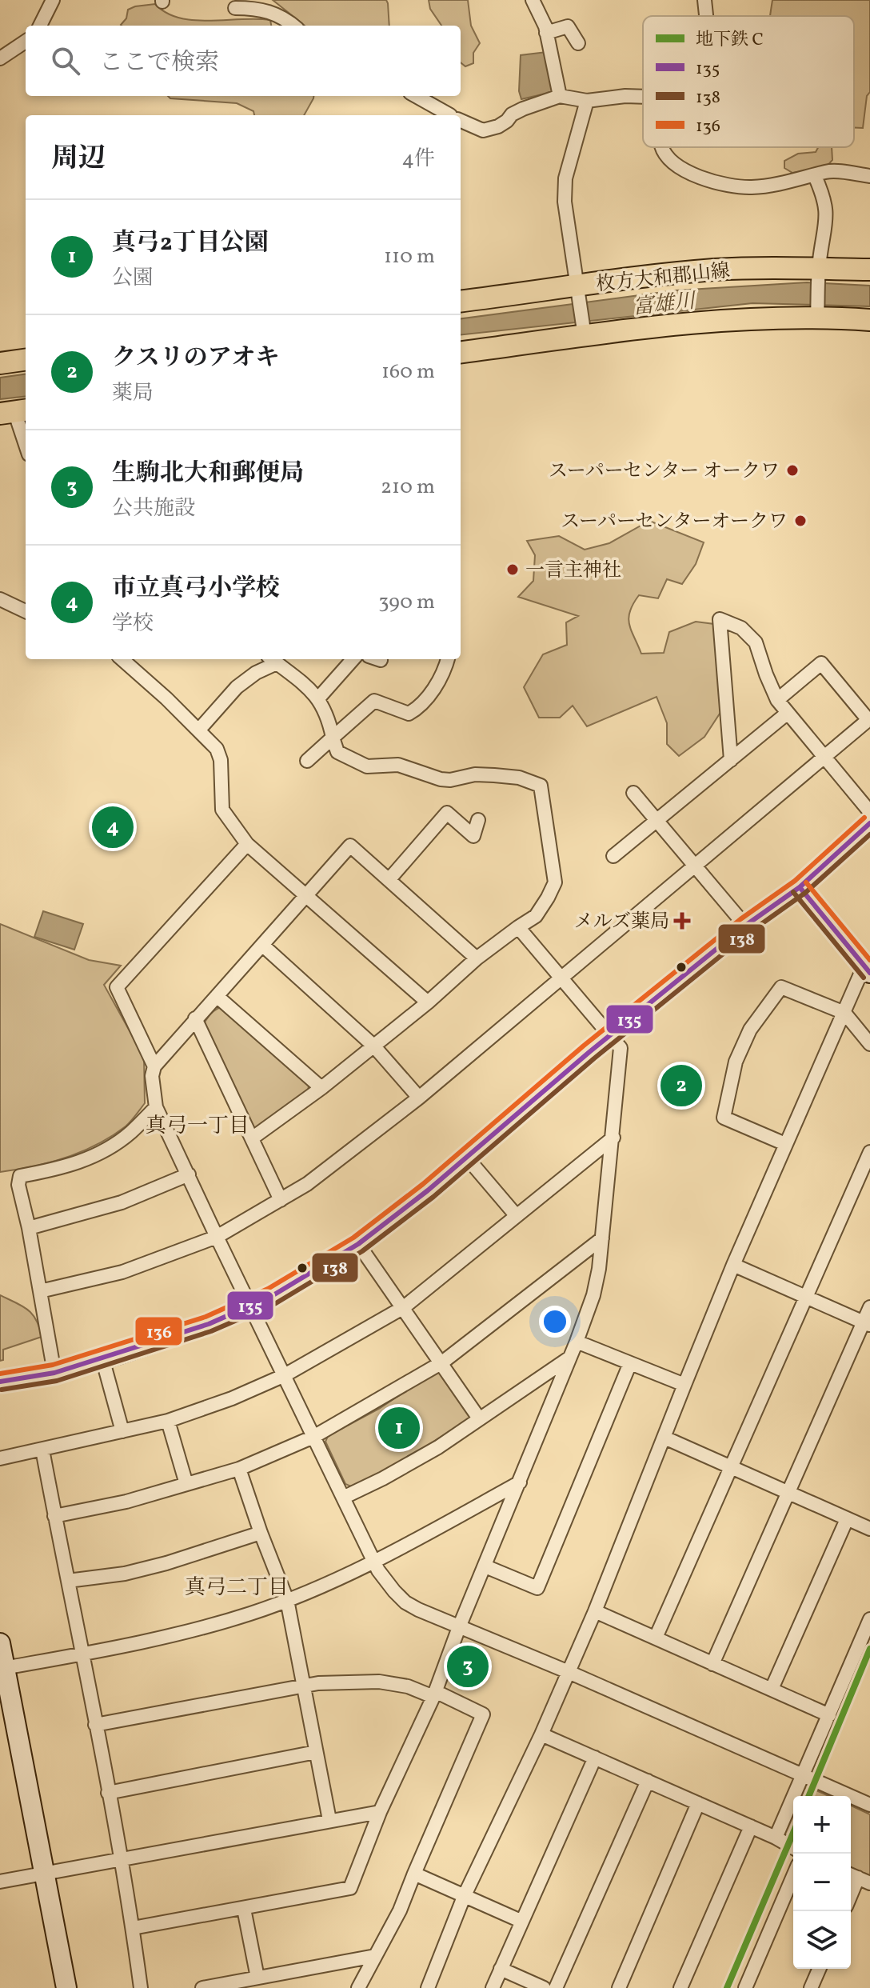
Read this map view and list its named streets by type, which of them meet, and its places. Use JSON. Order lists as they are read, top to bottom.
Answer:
{
  "streets": {
    "main road": ["枚方大和郡山線"]
  },
  "districts": ["真弓一丁目", "真弓二丁目"],
  "water": ["富雄川"],
  "places": {
    "other": ["スーパーセンター オークワ", "スーパーセンターオークワ", "一言主神社"],
    "health": ["メルズ薬局"]
  },
  "lines": [
    "transit line 136",
    "transit line 135",
    "transit line 138",
    "metro line C"
  ],
  "legend": [
    "地下鉄 C",
    "135",
    "138",
    "136"
  ],
  "page": {
    "search": "ここで検索",
    "heading": ["周辺", "4件"],
    "list": [
      {
        "mark": "1",
        "name": "真弓2丁目公園",
        "note": "公園",
        "value": "110 m"
      },
      {
        "mark": "2",
        "name": "クスリのアオキ",
        "note": "薬局",
        "value": "160 m"
      },
      {
        "mark": "3",
        "name": "生駒北大和郵便局",
        "note": "公共施設",
        "value": "210 m"
      },
      {
        "mark": "4",
        "name": "市立真弓小学校",
        "note": "学校",
        "value": "390 m"
      }
    ],
    "pins": [
      "4",
      "2",
      "1",
      "3"
    ],
    "map_buttons": ["+", "−"]
  }
}
